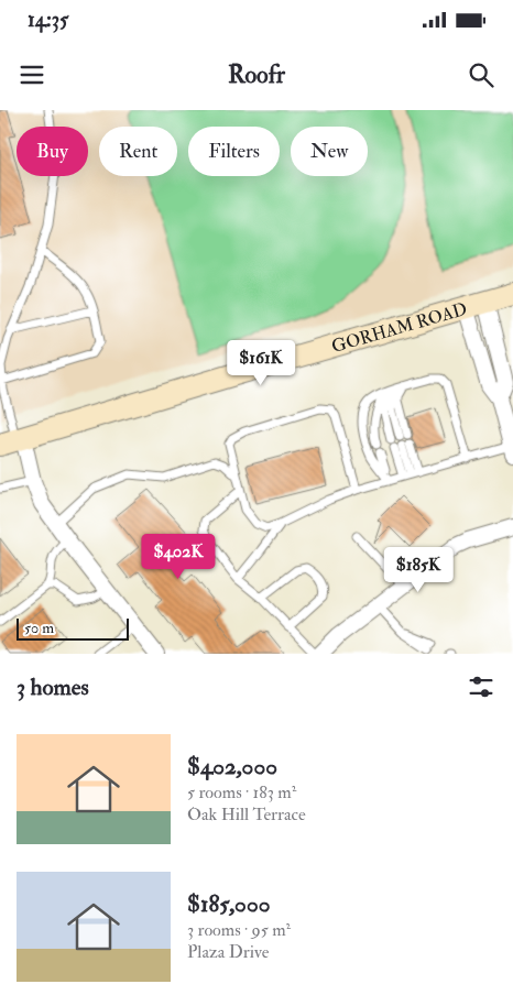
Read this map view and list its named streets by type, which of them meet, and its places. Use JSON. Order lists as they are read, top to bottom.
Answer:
{
  "streets": {
    "main road": ["GORHAM ROAD"]
  },
  "scale_bar": "50 m",
  "page": {
    "status": "14:35",
    "header": "Roofr",
    "chip": [
      "Buy",
      "Rent",
      "Filters",
      "New"
    ],
    "price": ["$161K", "$402K", "$185K"],
    "scale": "50 m",
    "heading": "3 homes",
    "list": [
      {
        "name": "$402,000",
        "note": "5 rooms · 183 m² · Oak Hill Terrace"
      },
      {
        "name": "$185,000",
        "note": "3 rooms · 95 m² · Plaza Drive"
      }
    ]
  }
}
